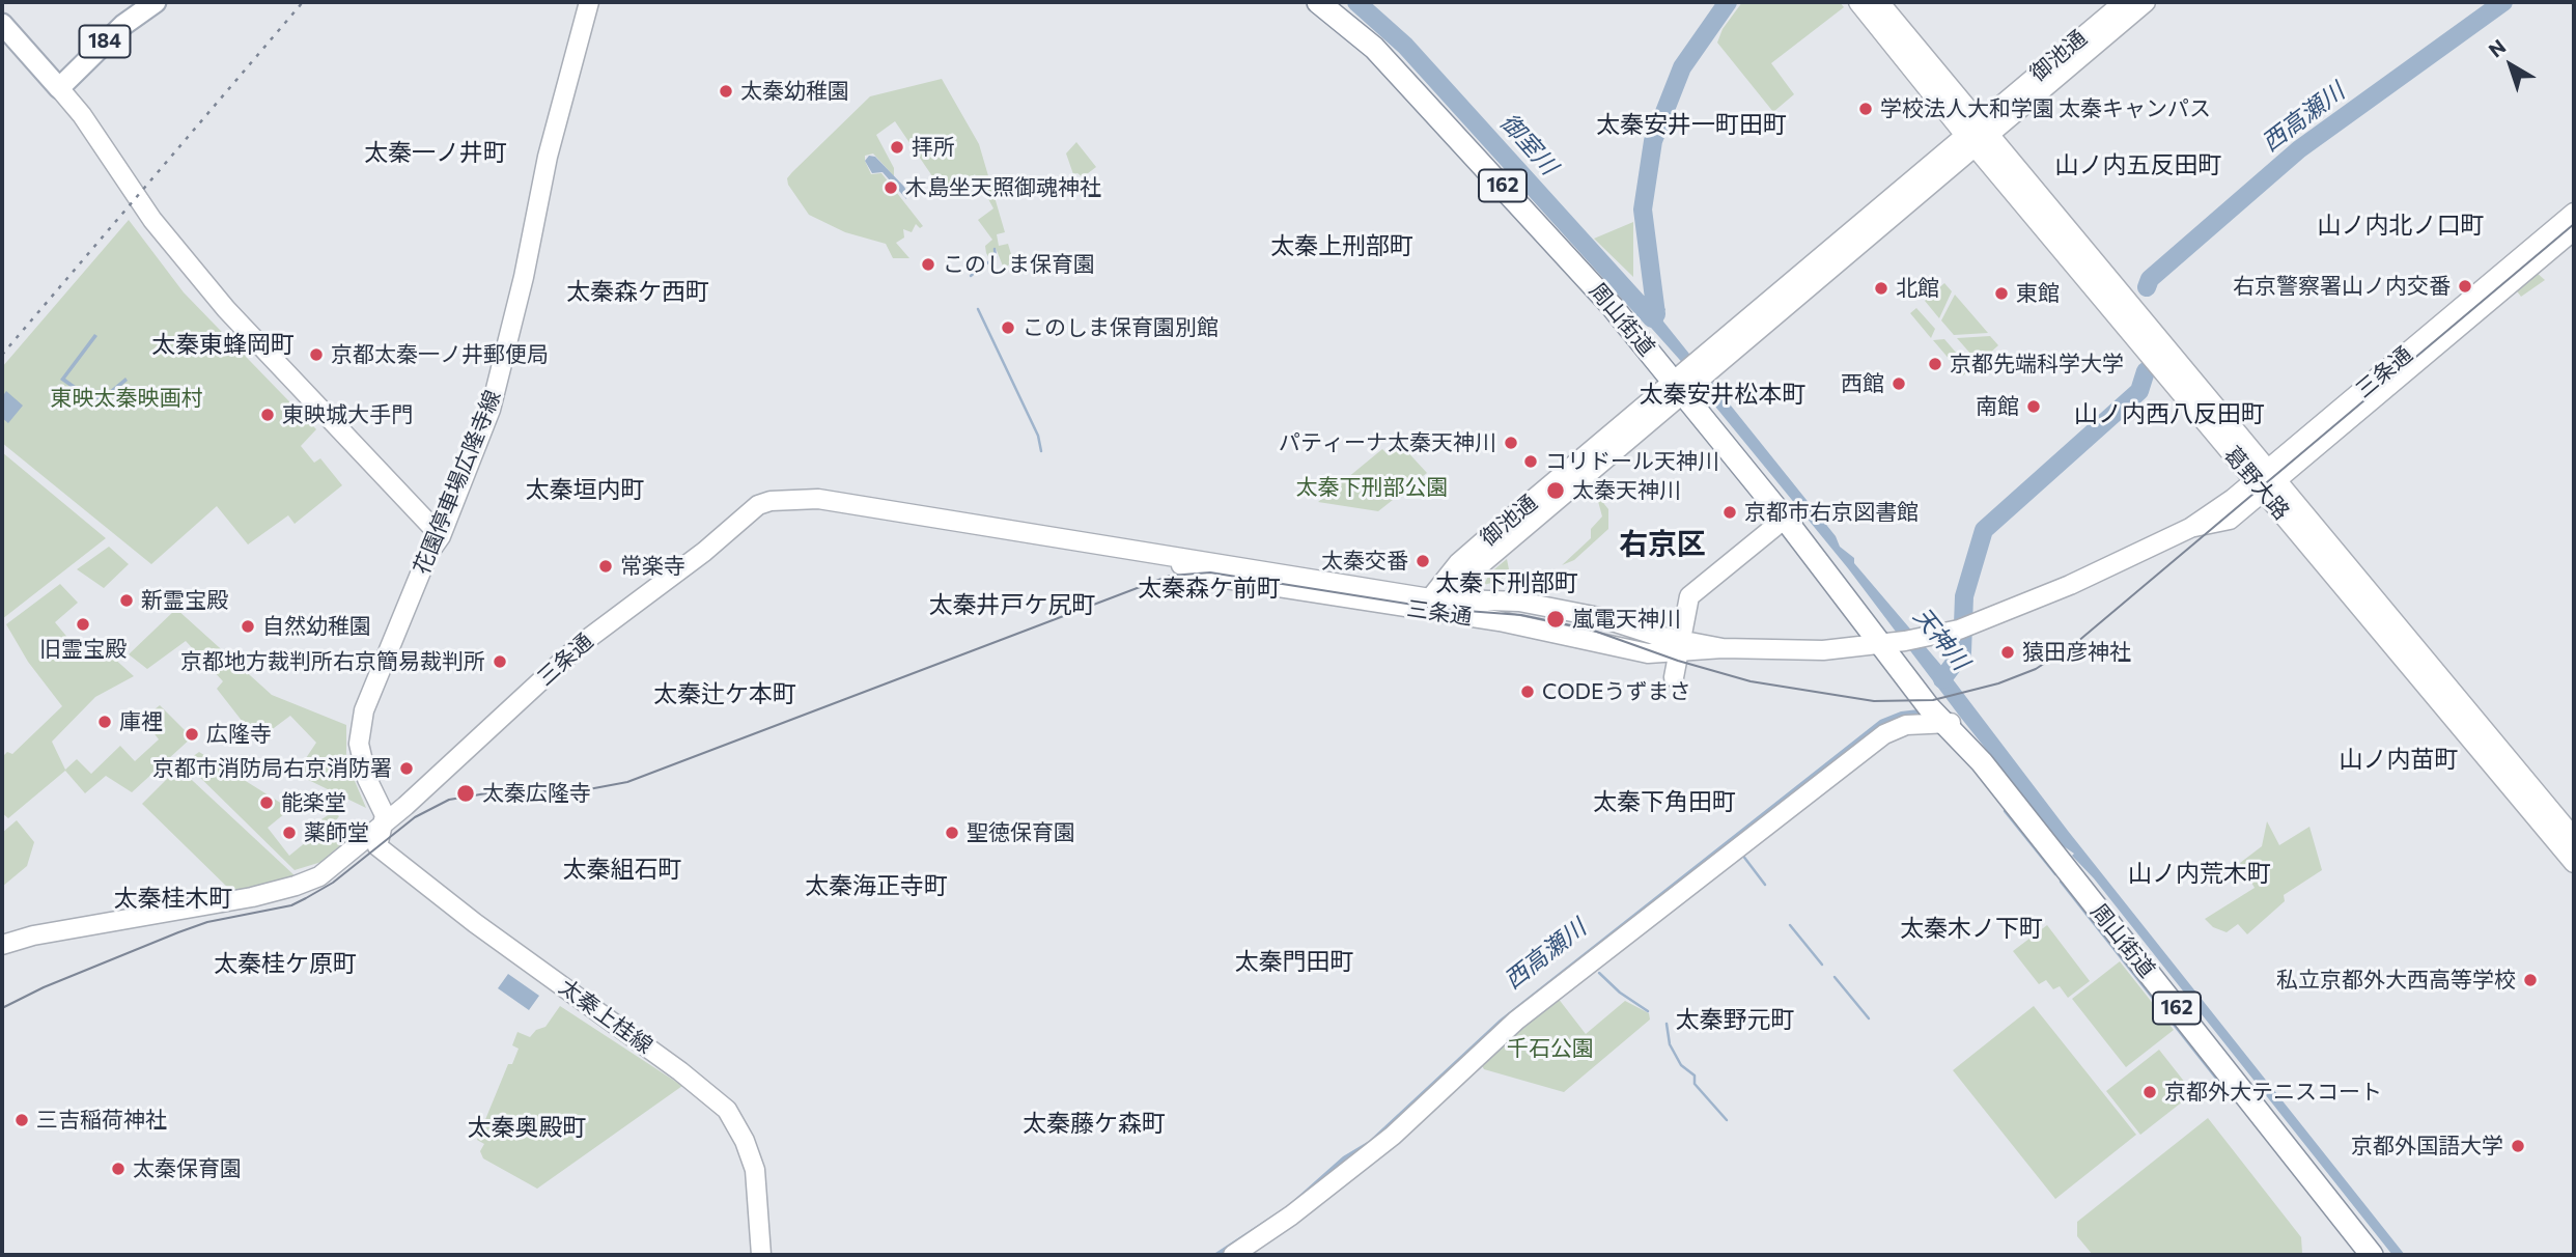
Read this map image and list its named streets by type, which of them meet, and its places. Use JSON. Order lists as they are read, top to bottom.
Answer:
{
  "streets": {
    "highway": ["162", "周山街道"],
    "main road": [
      "184",
      "御池通",
      "三条通",
      "花園停車場広隆寺線",
      "葛野大路",
      "太秦上桂線"
    ]
  },
  "crossings": [
    ["御池通", "周山街道"],
    ["御池通", "三条通"],
    ["御池通", "葛野大路"],
    ["周山街道", "三条通"],
    ["三条通", "花園停車場広隆寺線"],
    ["三条通", "葛野大路"],
    ["三条通", "太秦上桂線"],
    ["花園停車場広隆寺線", "太秦上桂線"]
  ],
  "districts": [
    "太秦安井一町田町",
    "太秦一ノ井町",
    "山ノ内五反田町",
    "山ノ内北ノ口町",
    "太秦上刑部町",
    "太秦森ケ西町",
    "太秦東蜂岡町",
    "太秦安井松本町",
    "山ノ内西八反田町",
    "太秦垣内町",
    "右京区",
    "太秦下刑部町",
    "太秦森ケ前町",
    "太秦井戸ケ尻町",
    "太秦辻ケ本町",
    "山ノ内苗町",
    "太秦下角田町",
    "太秦組石町",
    "山ノ内荒木町",
    "太秦海正寺町",
    "太秦桂木町",
    "太秦木ノ下町",
    "太秦門田町",
    "太秦桂ケ原町",
    "太秦野元町",
    "太秦藤ケ森町",
    "太秦奥殿町"
  ],
  "water": ["西高瀬川", "御室川", "天神川"],
  "parks": ["東映太秦映画村", "太秦下刑部公園", "千石公園"],
  "places": [
    "太秦幼稚園",
    "学校法人大和学園 太秦キャンパス",
    "拝所",
    "木島坐天照御魂神社",
    "このしま保育園",
    "右京警察署山ノ内交番",
    "北館",
    "東館",
    "このしま保育園別館",
    "京都太秦一ノ井郵便局",
    "京都先端科学大学",
    "西館",
    "南館",
    "東映城大手門",
    "パティーナ太秦天神川",
    "コリドール天神川",
    "太秦天神川",
    "京都市右京図書館",
    "太秦交番",
    "常楽寺",
    "新霊宝殿",
    "嵐電天神川",
    "旧霊宝殿",
    "自然幼稚園",
    "猿田彦神社",
    "京都地方裁判所右京簡易裁判所",
    "CODEうずまさ",
    "庫裡",
    "広隆寺",
    "京都市消防局右京消防署",
    "太秦広隆寺",
    "能楽堂",
    "薬師堂",
    "聖徳保育園",
    "私立京都外大西高等学校",
    "京都外大テニスコート",
    "三吉稲荷神社",
    "京都外国語大学",
    "太秦保育園"
  ],
  "north": "top left"
}
